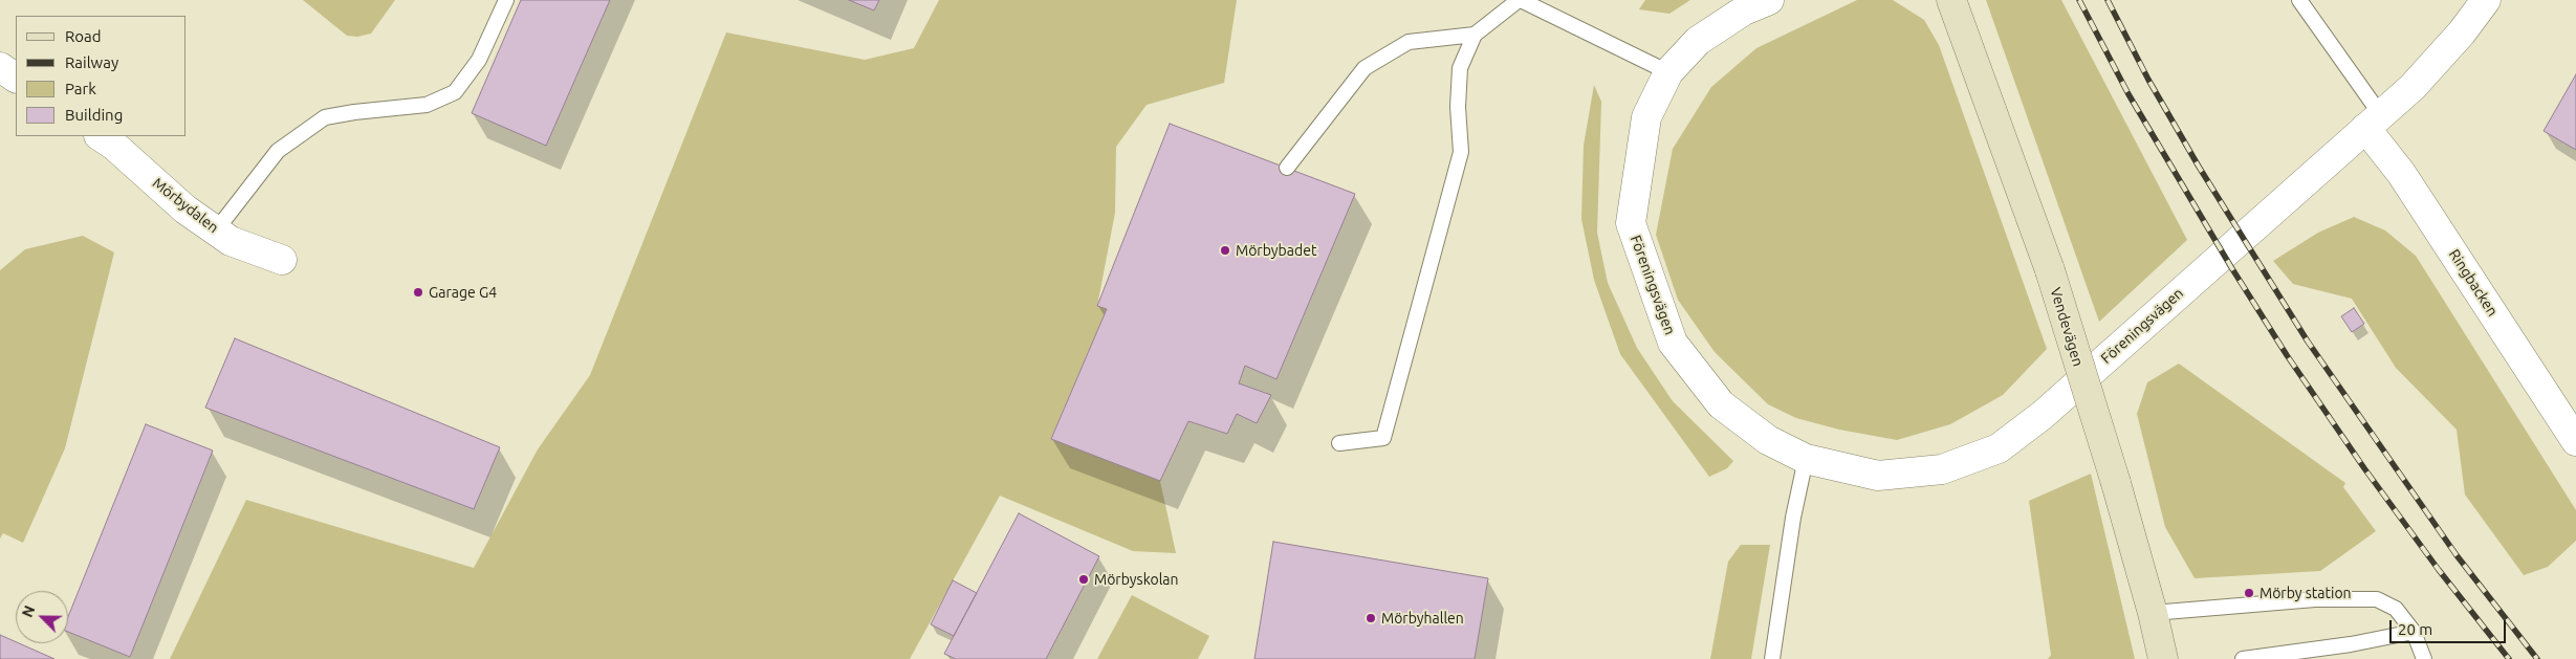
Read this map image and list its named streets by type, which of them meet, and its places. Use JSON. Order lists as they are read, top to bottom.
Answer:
{
  "streets": {
    "street": [
      "Mörbydalen",
      "Ringbacken",
      "Föreningsvägen",
      "Vendevägen"
    ]
  },
  "crossings": [
    ["Ringbacken", "Föreningsvägen"]
  ],
  "places": [
    "Mörbybadet",
    "Garage G4",
    "Mörbyskolan",
    "Mörby station",
    "Mörbyhallen"
  ],
  "legend": [
    "Road",
    "Railway",
    "Park",
    "Building"
  ],
  "scale_bar": "20 m",
  "north": "top left"
}
